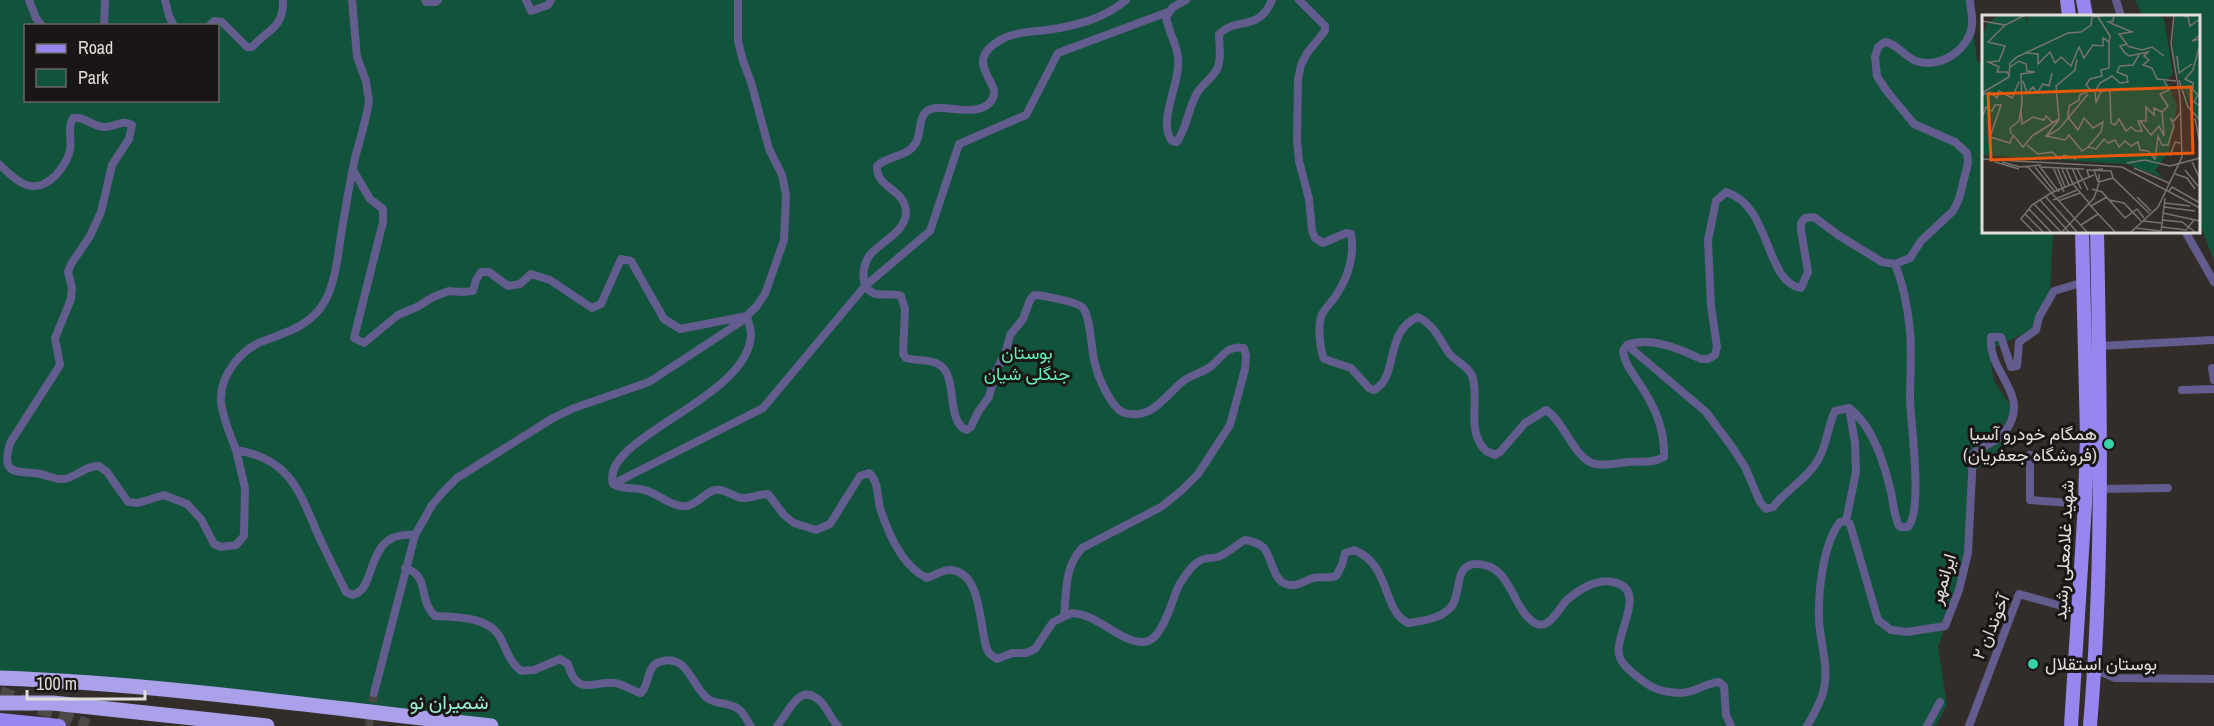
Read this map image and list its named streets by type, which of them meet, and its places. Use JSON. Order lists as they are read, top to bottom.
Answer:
{
  "streets": {
    "main road": ["شهید غلامعلی رشید"],
    "street": ["ایرانمهر", "آخوندان ۲"]
  },
  "crossings": [
    ["شهید غلامعلی رشید", "ایرانمهر"],
    ["شهید غلامعلی رشید", "آخوندان ۲"]
  ],
  "districts": ["شمیران نو"],
  "parks": ["بوستان جنگلی شیان"],
  "places": ["همگام خودرو آسیا (فروشگاه جعفریان)", "بوستان استقلال"],
  "legend": ["Road", "Park"],
  "scale_bar": "100 m"
}
